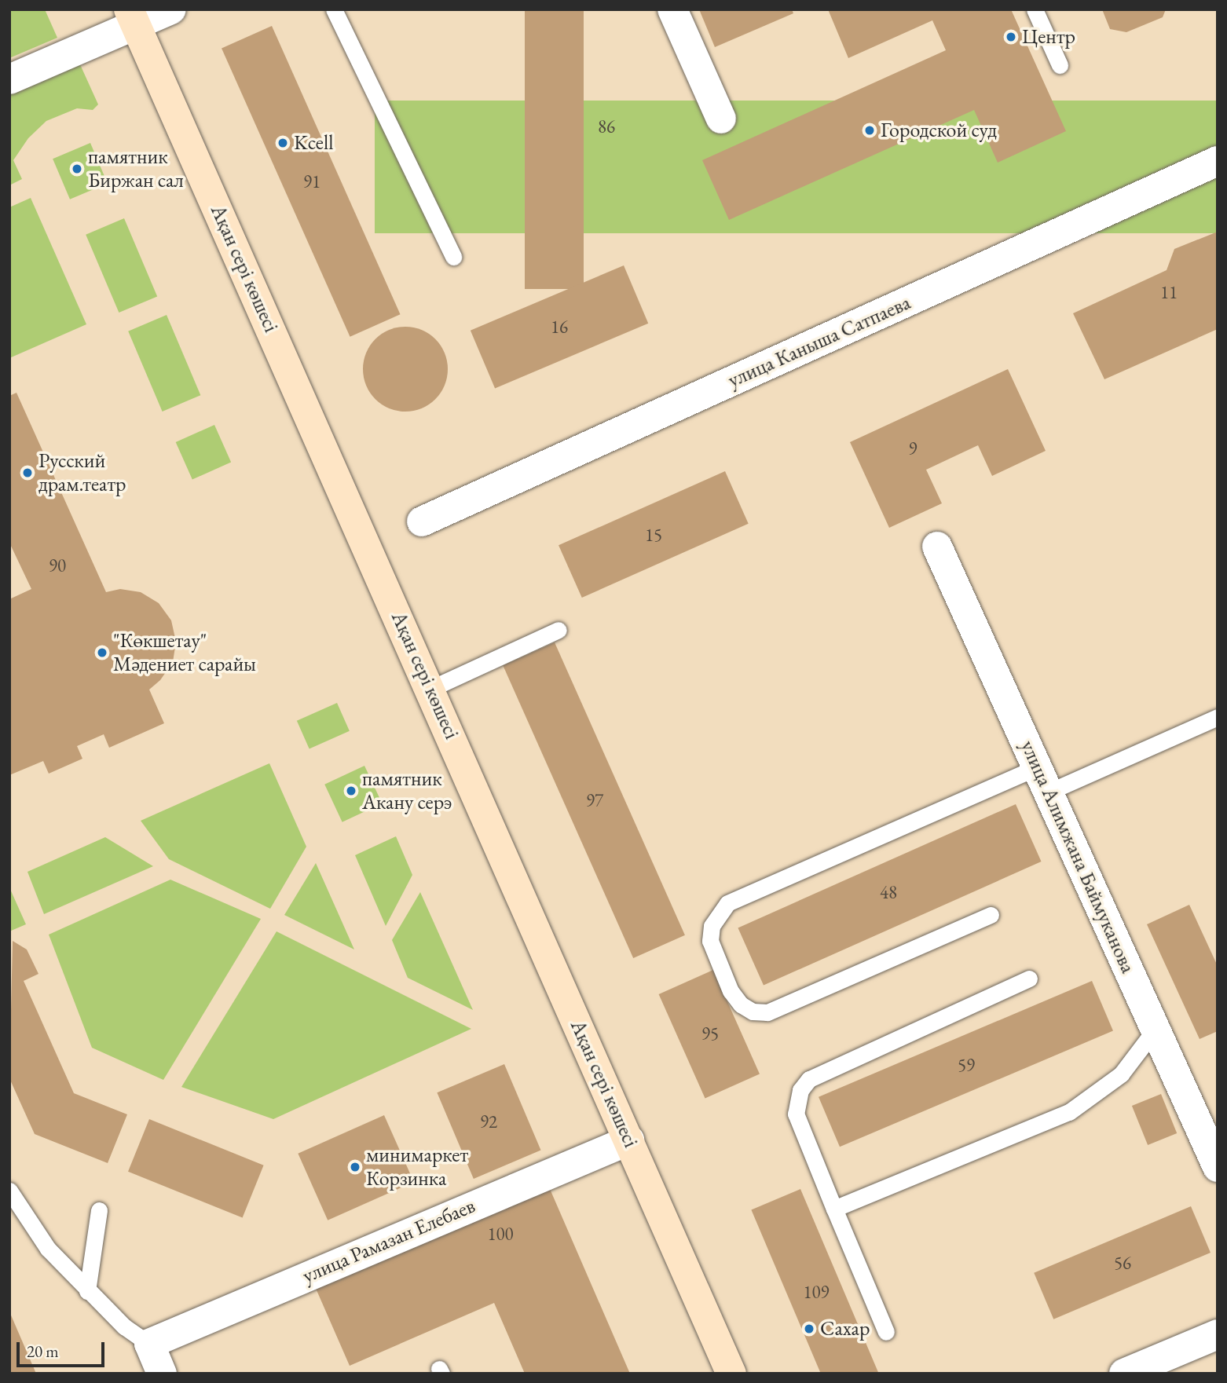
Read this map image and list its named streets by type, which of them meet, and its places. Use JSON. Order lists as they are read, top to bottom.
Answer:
{
  "streets": {
    "street": [
      "Ақан сері көшесі",
      "улица Каныша Сатпаева",
      "улица Алимжана Баймуканова",
      "улица Рамазан Елебаев"
    ]
  },
  "crossings": [
    ["Ақан сері көшесі", "улица Рамазан Елебаев"]
  ],
  "places": [
    "Центр",
    "Городской суд",
    "Kcell",
    "памятник Биржан сал",
    "Русский драм.театр",
    "\"Көкшетау\" Мәдениет сарайы",
    "памятник Акану серэ",
    "минимаркет Корзинка",
    "Сахар"
  ],
  "house_numbers": [
    "86",
    "91",
    "11",
    "16",
    "9",
    "15",
    "90",
    "97",
    "48",
    "95",
    "59",
    "92",
    "100",
    "56",
    "109"
  ],
  "scale_bar": "20 m"
}
